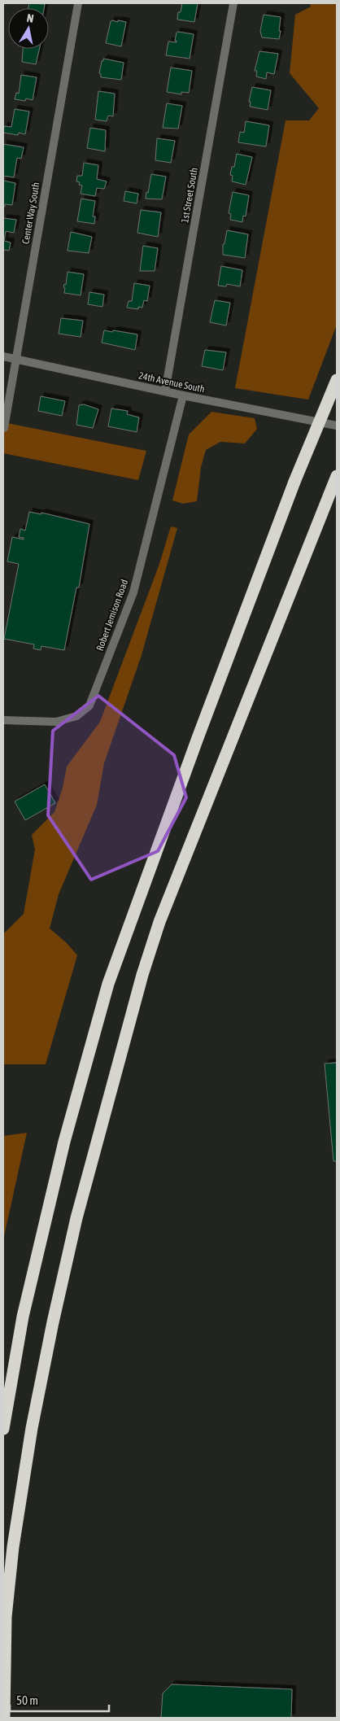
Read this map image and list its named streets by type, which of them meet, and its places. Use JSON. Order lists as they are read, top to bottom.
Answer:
{
  "streets": {
    "street": [
      "1st Street South",
      "Center Way South",
      "24th Avenue South",
      "Robert Jemison Road"
    ]
  },
  "crossings": [
    ["1st Street South", "24th Avenue South"],
    ["Center Way South", "24th Avenue South"],
    ["24th Avenue South", "Robert Jemison Road"]
  ],
  "scale_bar": "50 m",
  "north": "top"
}
